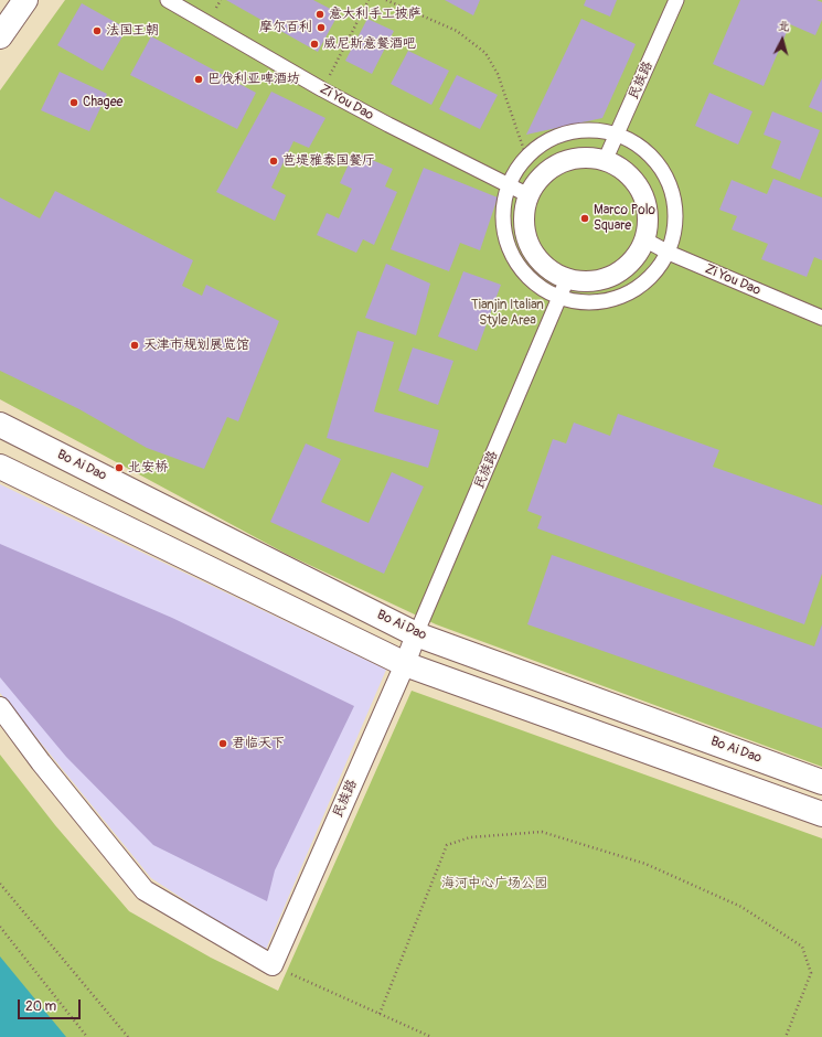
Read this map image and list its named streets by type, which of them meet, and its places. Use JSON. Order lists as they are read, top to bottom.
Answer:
{
  "streets": {
    "main road": ["Bo Ai Dao"],
    "street": ["民族路", "Zi You Dao"]
  },
  "crossings": [
    ["民族路", "Zi You Dao"],
    ["民族路", "Bo Ai Dao"]
  ],
  "parks": ["Tianjin Italian Style Area", "海河中心广场公园"],
  "places": [
    "意大利手工披萨",
    "摩尔百利",
    "法国王朝",
    "威尼斯意餐酒吧",
    "巴伐利亚啤酒坊",
    "Chagee",
    "芭堤雅泰国餐厅",
    "Marco Polo Square",
    "天津市规划展览馆",
    "北安桥",
    "君临天下"
  ],
  "scale_bar": "20 m",
  "north": "top"
}
